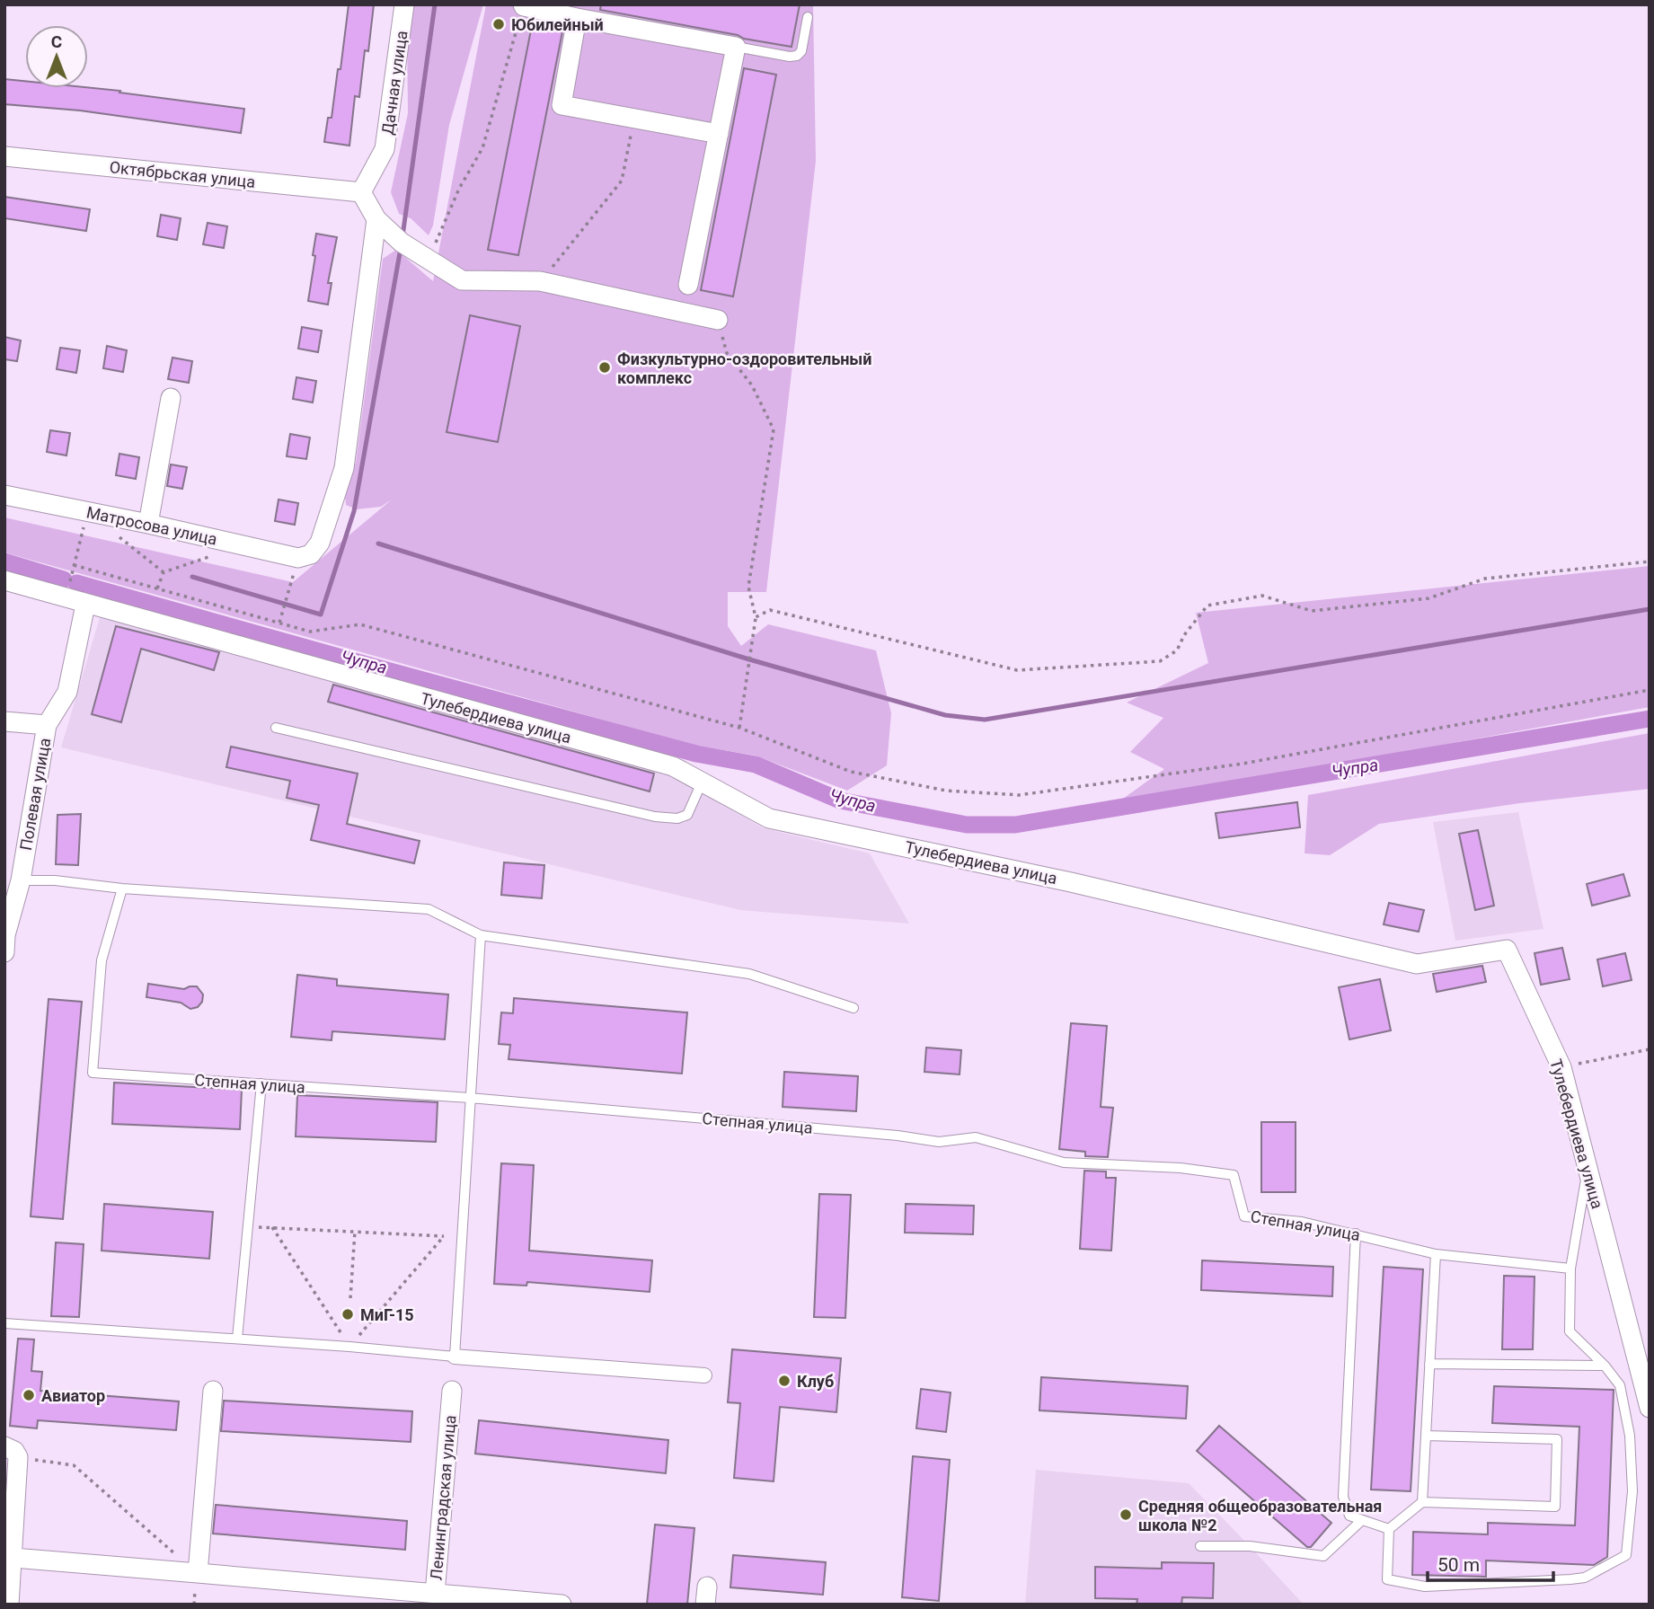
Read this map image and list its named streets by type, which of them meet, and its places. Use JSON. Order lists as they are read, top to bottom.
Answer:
{
  "streets": {
    "street": [
      "Дачная улица",
      "Октябрьская улица",
      "Матросова улица",
      "Тулебердиева улица",
      "Полевая улица",
      "Ленинградская улица"
    ],
    "lane": ["Степная улица"]
  },
  "crossings": [
    ["Дачная улица", "Октябрьская улица"],
    ["Тулебердиева улица", "Полевая улица"]
  ],
  "water": ["Чупра"],
  "places": [
    "Юбилейный",
    "Физкультурно-оздоровительный комплекс",
    "МиГ-15",
    "Клуб",
    "Авиатор",
    "Средняя общеобразовательная школа №2"
  ],
  "scale_bar": "50 m",
  "north": "top"
}
